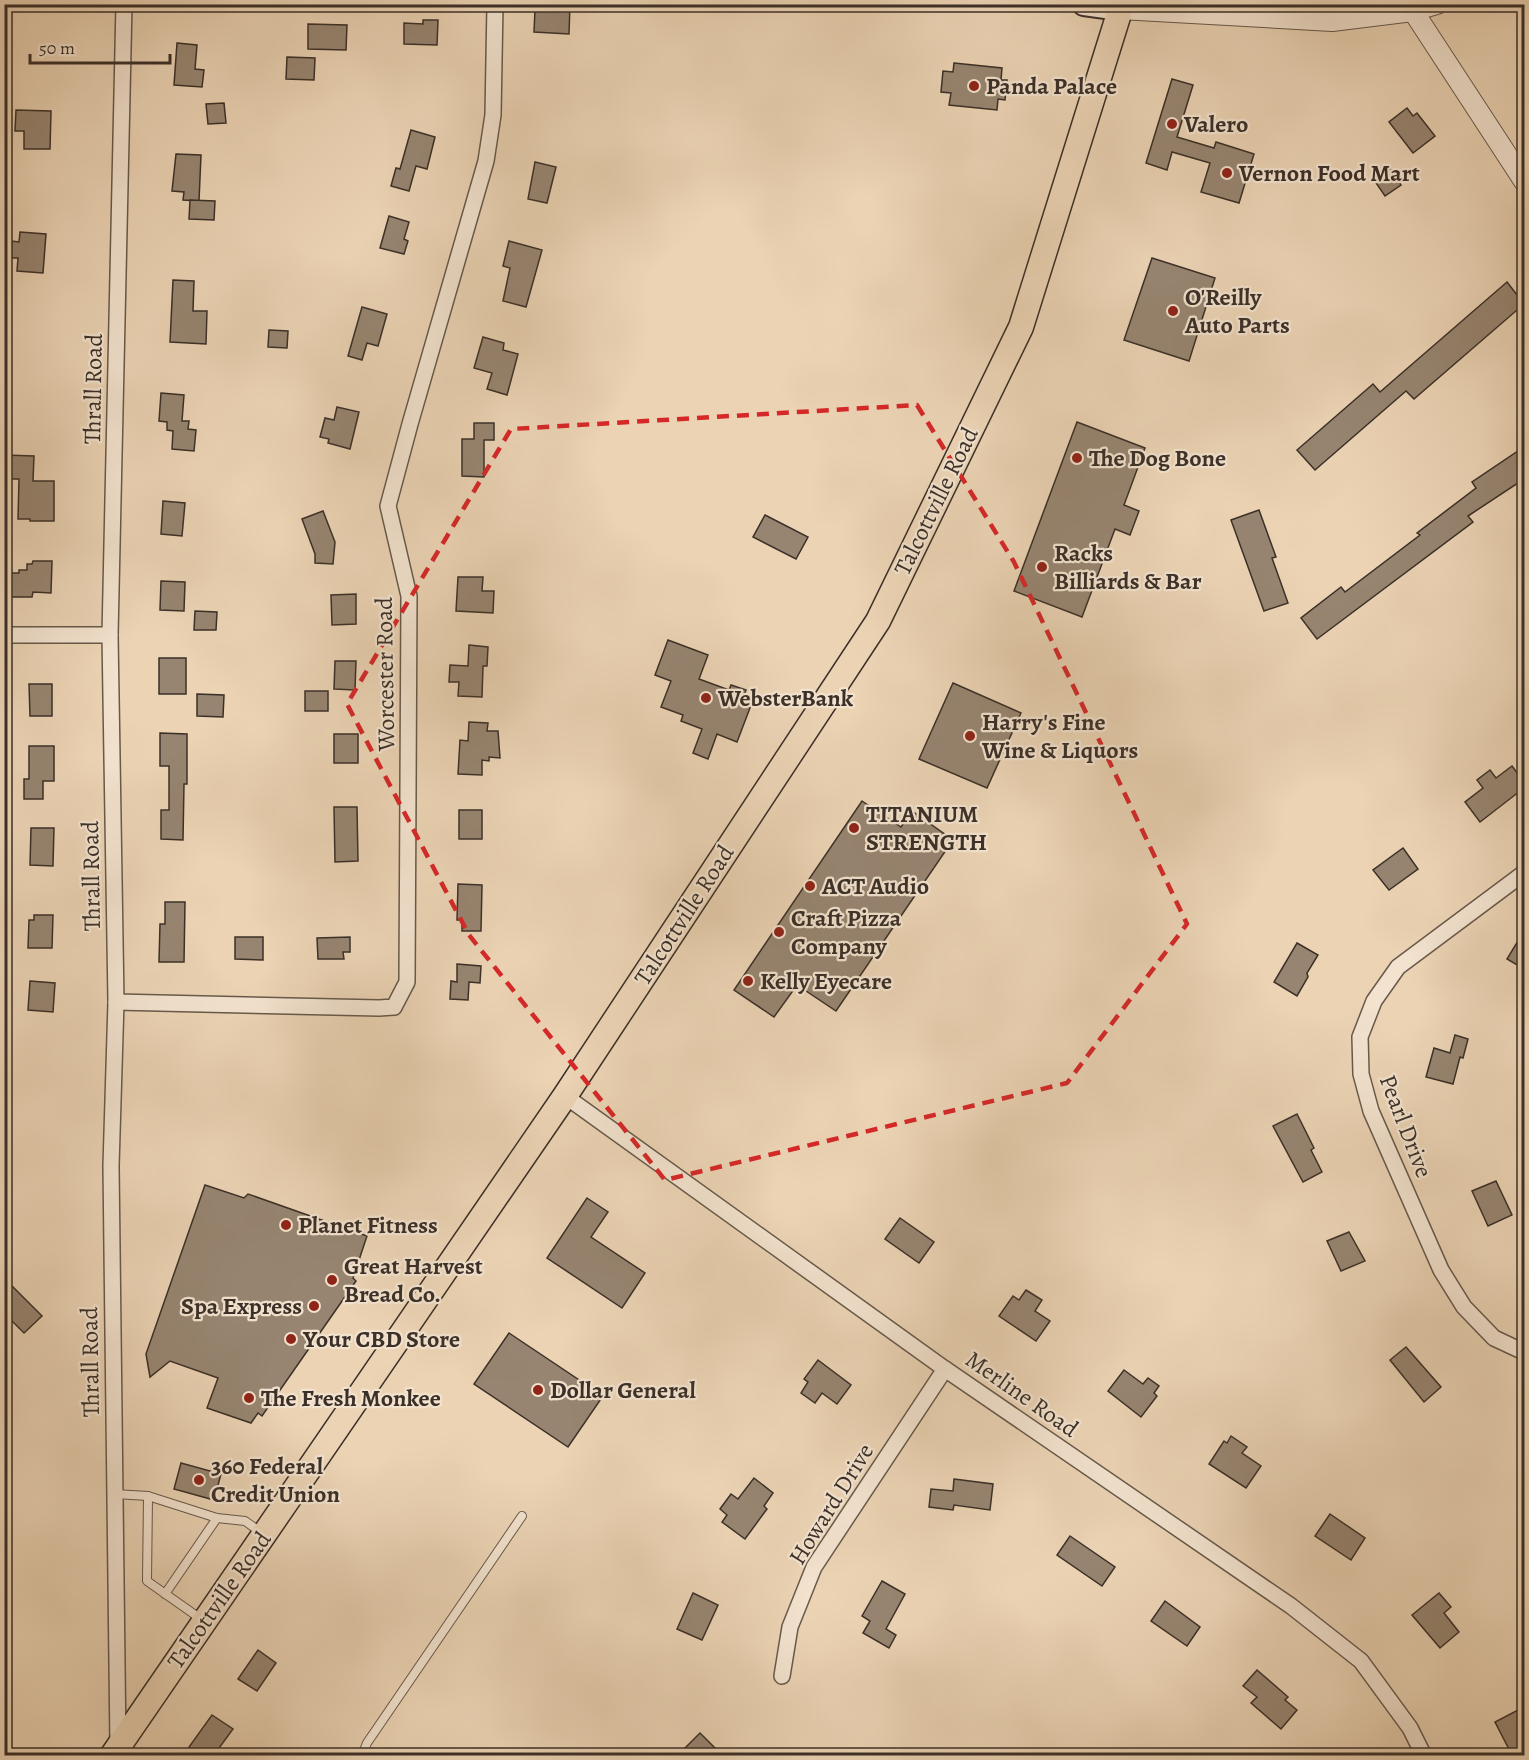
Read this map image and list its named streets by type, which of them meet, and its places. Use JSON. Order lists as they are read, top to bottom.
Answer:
{
  "streets": {
    "main road": ["Talcottville Road"],
    "street": [
      "Thrall Road",
      "Worcester Road",
      "Pearl Drive",
      "Merline Road",
      "Howard Drive"
    ]
  },
  "crossings": [
    ["Thrall Road", "Talcottville Road"],
    ["Thrall Road", "Worcester Road"],
    ["Talcottville Road", "Merline Road"],
    ["Merline Road", "Howard Drive"]
  ],
  "places": [
    "Panda Palace",
    "Valero",
    "Vernon Food Mart",
    "O'Reilly Auto Parts",
    "The Dog Bone",
    "Racks Billiards & Bar",
    "WebsterBank",
    "Harry's Fine Wine & Liquors",
    "TITANIUM STRENGTH",
    "ACT Audio",
    "Craft Pizza Company",
    "Kelly Eyecare",
    "Planet Fitness",
    "Great Harvest Bread Co.",
    "Spa Express",
    "Your CBD Store",
    "Dollar General",
    "The Fresh Monkee",
    "360 Federal Credit Union"
  ],
  "scale_bar": "50 m"
}
